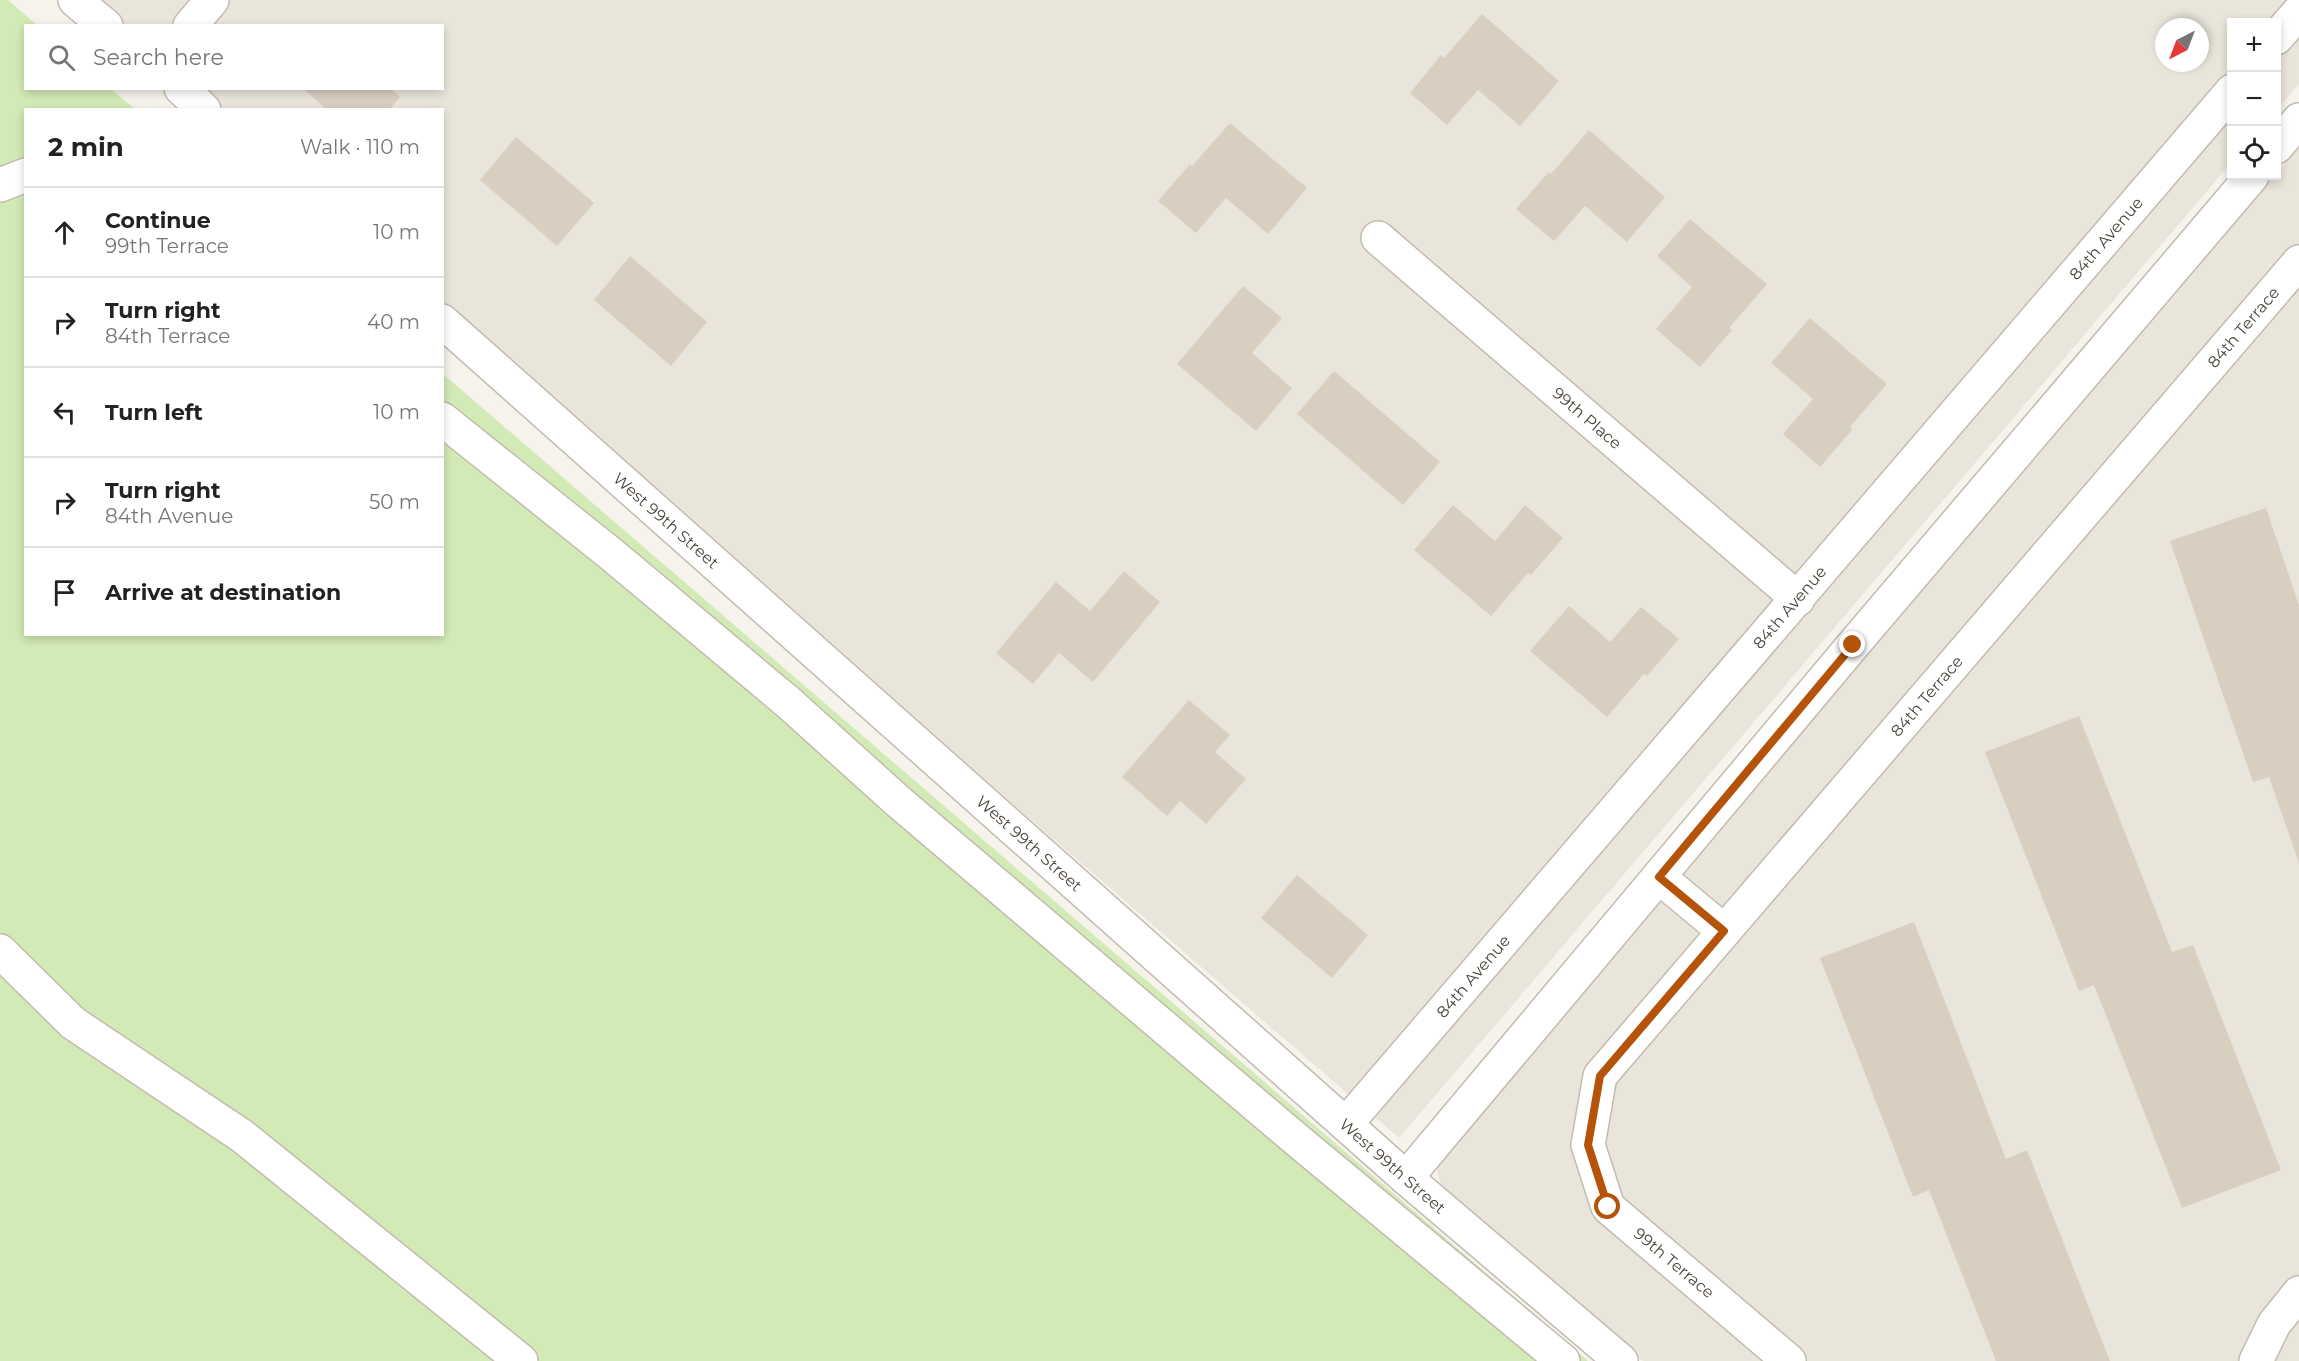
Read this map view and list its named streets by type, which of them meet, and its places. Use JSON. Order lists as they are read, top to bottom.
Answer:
{
  "streets": {
    "street": [
      "84th Avenue",
      "84th Terrace",
      "99th Place",
      "West 99th Street",
      "99th Terrace"
    ]
  },
  "crossings": [
    ["84th Avenue", "99th Place"],
    ["84th Avenue", "West 99th Street"],
    ["84th Terrace", "99th Terrace"]
  ],
  "north": "bottom left",
  "page": {
    "map_buttons": ["+", "−"],
    "search": "Search here",
    "heading": ["2 min", "Walk · 110 m"],
    "list": [
      ["Continue", "99th Terrace", "10 m"],
      ["Turn right", "84th Terrace", "40 m"],
      ["Turn left", "10 m"],
      ["Turn right", "84th Avenue", "50 m"],
      "Arrive at destination"
    ]
  }
}
